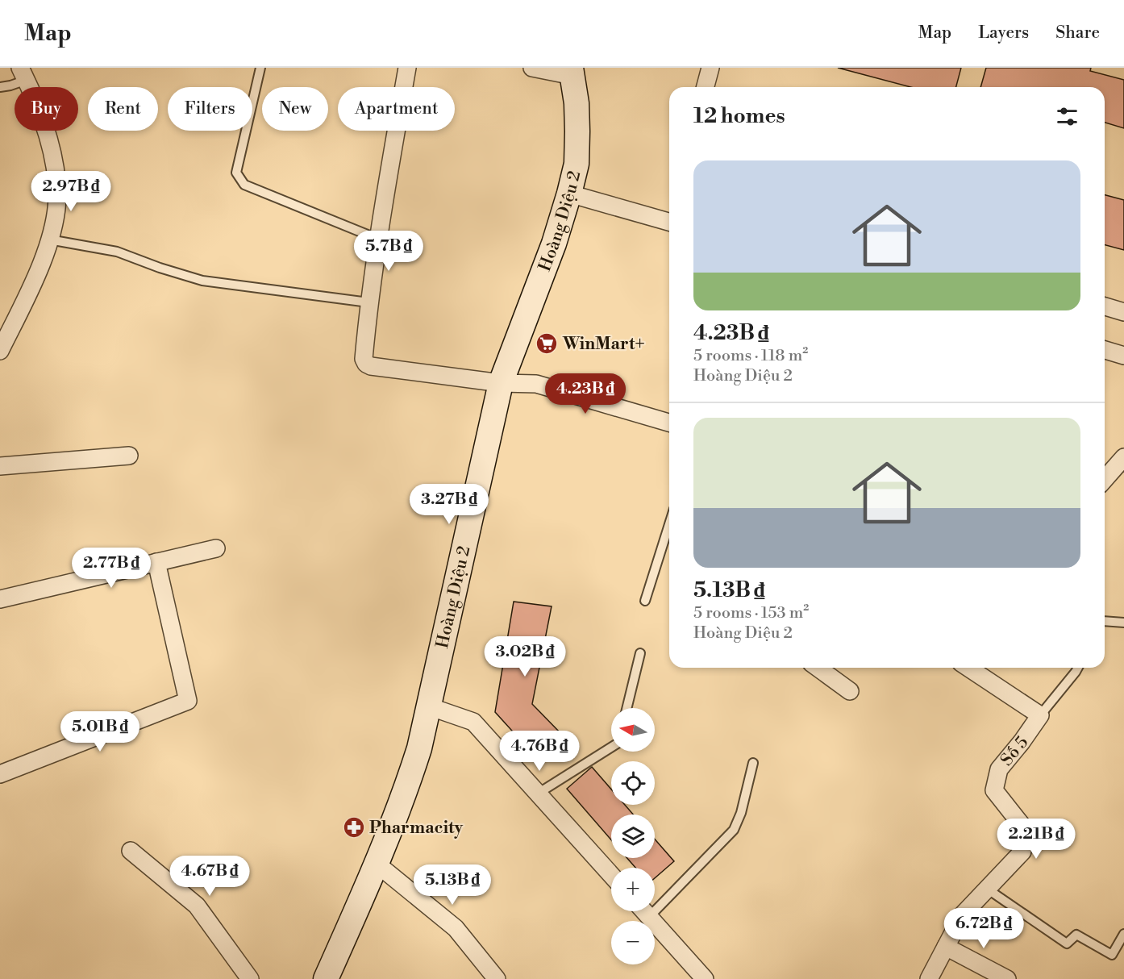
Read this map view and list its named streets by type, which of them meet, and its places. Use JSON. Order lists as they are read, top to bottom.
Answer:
{
  "streets": {
    "street": ["Hoàng Diệu 2", "Số 5"]
  },
  "places": {
    "supermarket": ["WinMart+"],
    "pharmacy": ["Pharmacity"]
  },
  "north": "left",
  "page": {
    "header": "Map",
    "nav": ["Map", "Layers", "Share"],
    "chip": [
      "Buy",
      "Rent",
      "Filters",
      "New",
      "Apartment"
    ],
    "heading": "12 homes",
    "list": [
      {
        "name": "4.23B ₫",
        "note": "5 rooms · 118 m² · Hoàng Diệu 2"
      },
      {
        "name": "5.13B ₫",
        "note": "5 rooms · 153 m² · Hoàng Diệu 2"
      }
    ],
    "price": [
      "2.97B ₫",
      "5.7B ₫",
      "4.23B ₫",
      "3.27B ₫",
      "2.77B ₫",
      "3.02B ₫",
      "5.01B ₫",
      "4.76B ₫",
      "2.21B ₫",
      "4.67B ₫",
      "5.13B ₫",
      "6.72B ₫"
    ],
    "map_buttons": ["+", "−"]
  }
}
